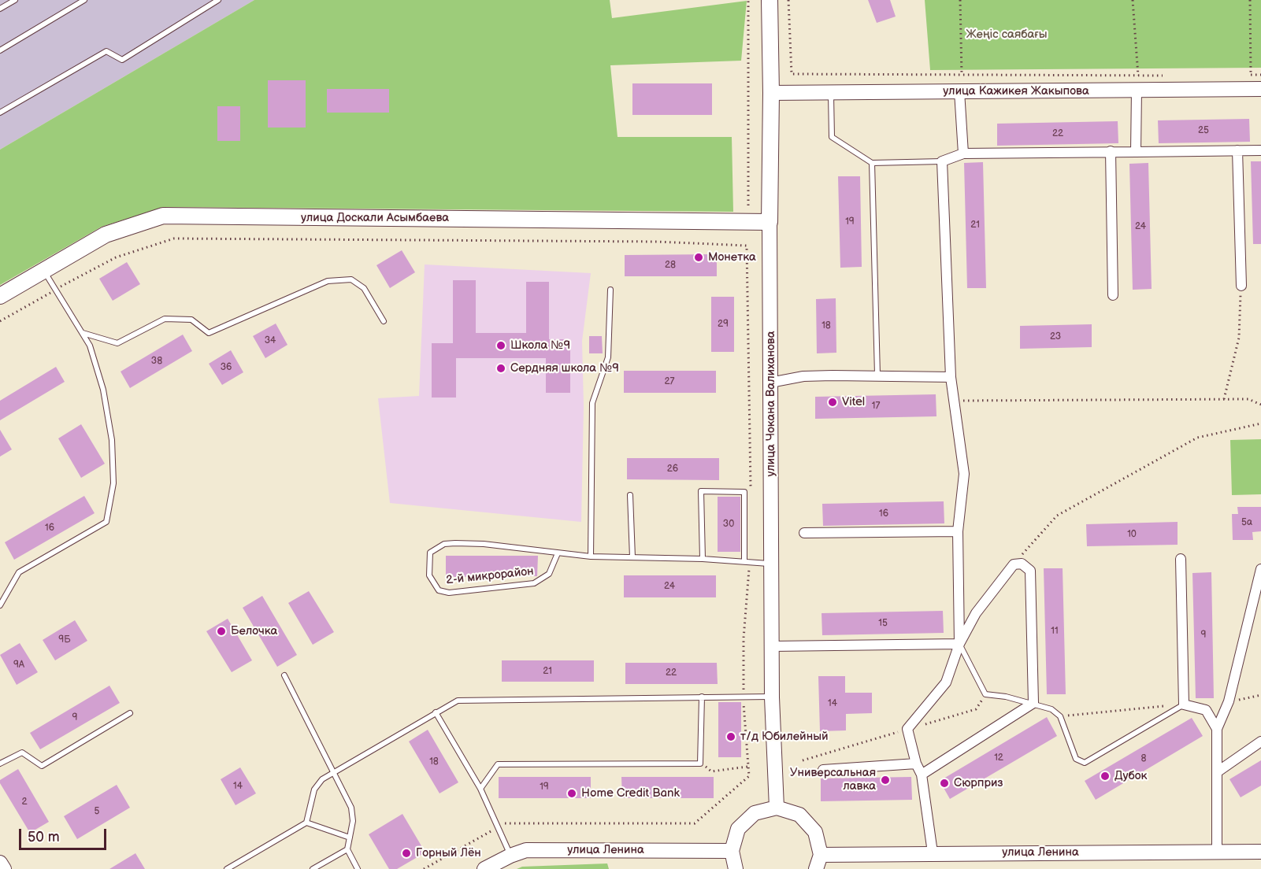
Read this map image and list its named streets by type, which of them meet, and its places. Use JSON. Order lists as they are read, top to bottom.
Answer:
{
  "streets": {
    "main road": ["улица Доскали Асымбаева", "улица Чокана Валиханова"],
    "street": ["улица Кажикея Жакыпова", "улица Ленина"],
    "lane": ["2-й микрорайон"]
  },
  "crossings": [
    ["улица Кажикея Жакыпова", "улица Чокана Валиханова"],
    ["улица Доскали Асымбаева", "улица Чокана Валиханова"],
    ["улица Чокана Валиханова", "2-й микрорайон"]
  ],
  "parks": ["Жеңіс саябағы"],
  "places": [
    "Монетка",
    "Школа №9",
    "Сердняя школа №9",
    "Vitel",
    "Белочка",
    "т/д Юбилейный",
    "Дубок",
    "Универсальная лавка",
    "Сюрприз",
    "Home Credit Bank",
    "Горный Лён"
  ],
  "house_numbers": [
    "25",
    "22",
    "19",
    "21",
    "24",
    "28",
    "29",
    "18",
    "23",
    "34",
    "38",
    "36",
    "27",
    "17",
    "26",
    "16",
    "5а",
    "30",
    "16",
    "10",
    "24",
    "15",
    "11",
    "9",
    "9Б",
    "9А",
    "21",
    "22",
    "14",
    "9",
    "12",
    "8",
    "18",
    "14",
    "19",
    "2",
    "5"
  ],
  "scale_bar": "50 m"
}
